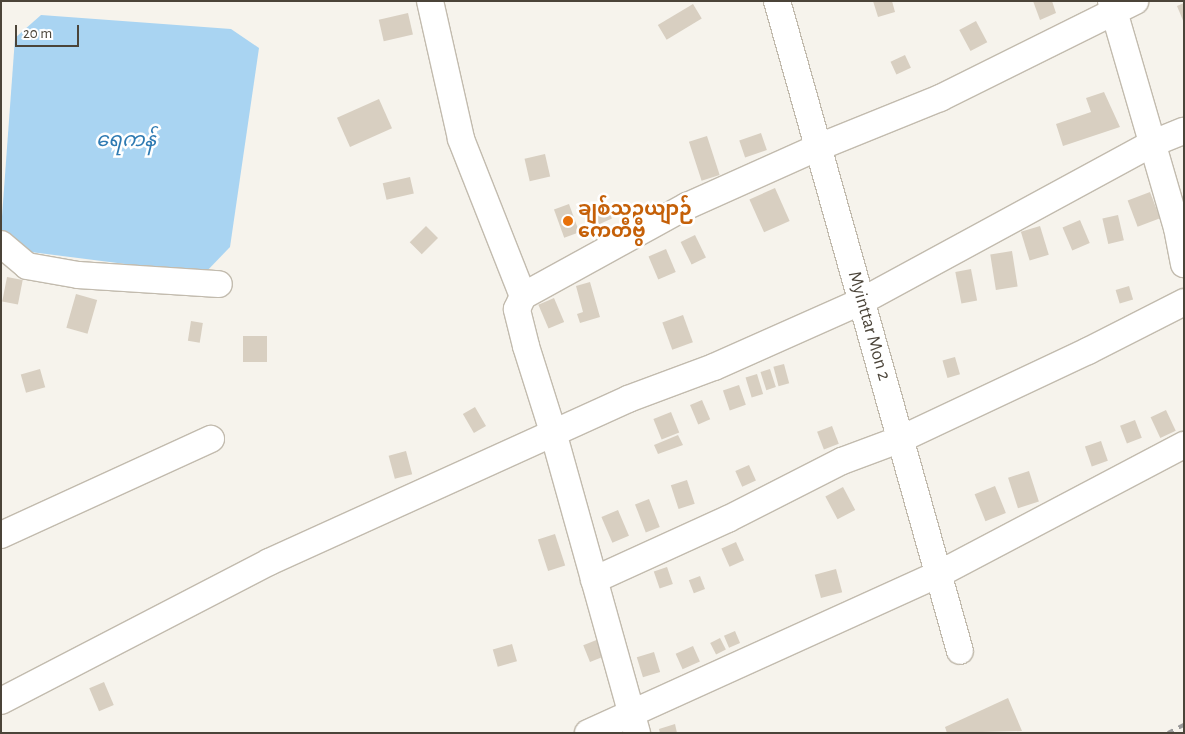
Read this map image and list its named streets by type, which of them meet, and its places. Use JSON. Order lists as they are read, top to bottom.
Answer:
{
  "streets": {
    "street": ["Myinttar Mon 2"]
  },
  "water": ["ရေကန်"],
  "places": ["ချစ်သူဥယျာဉ် ကေတီဗွီ"],
  "scale_bar": "20 m"
}
